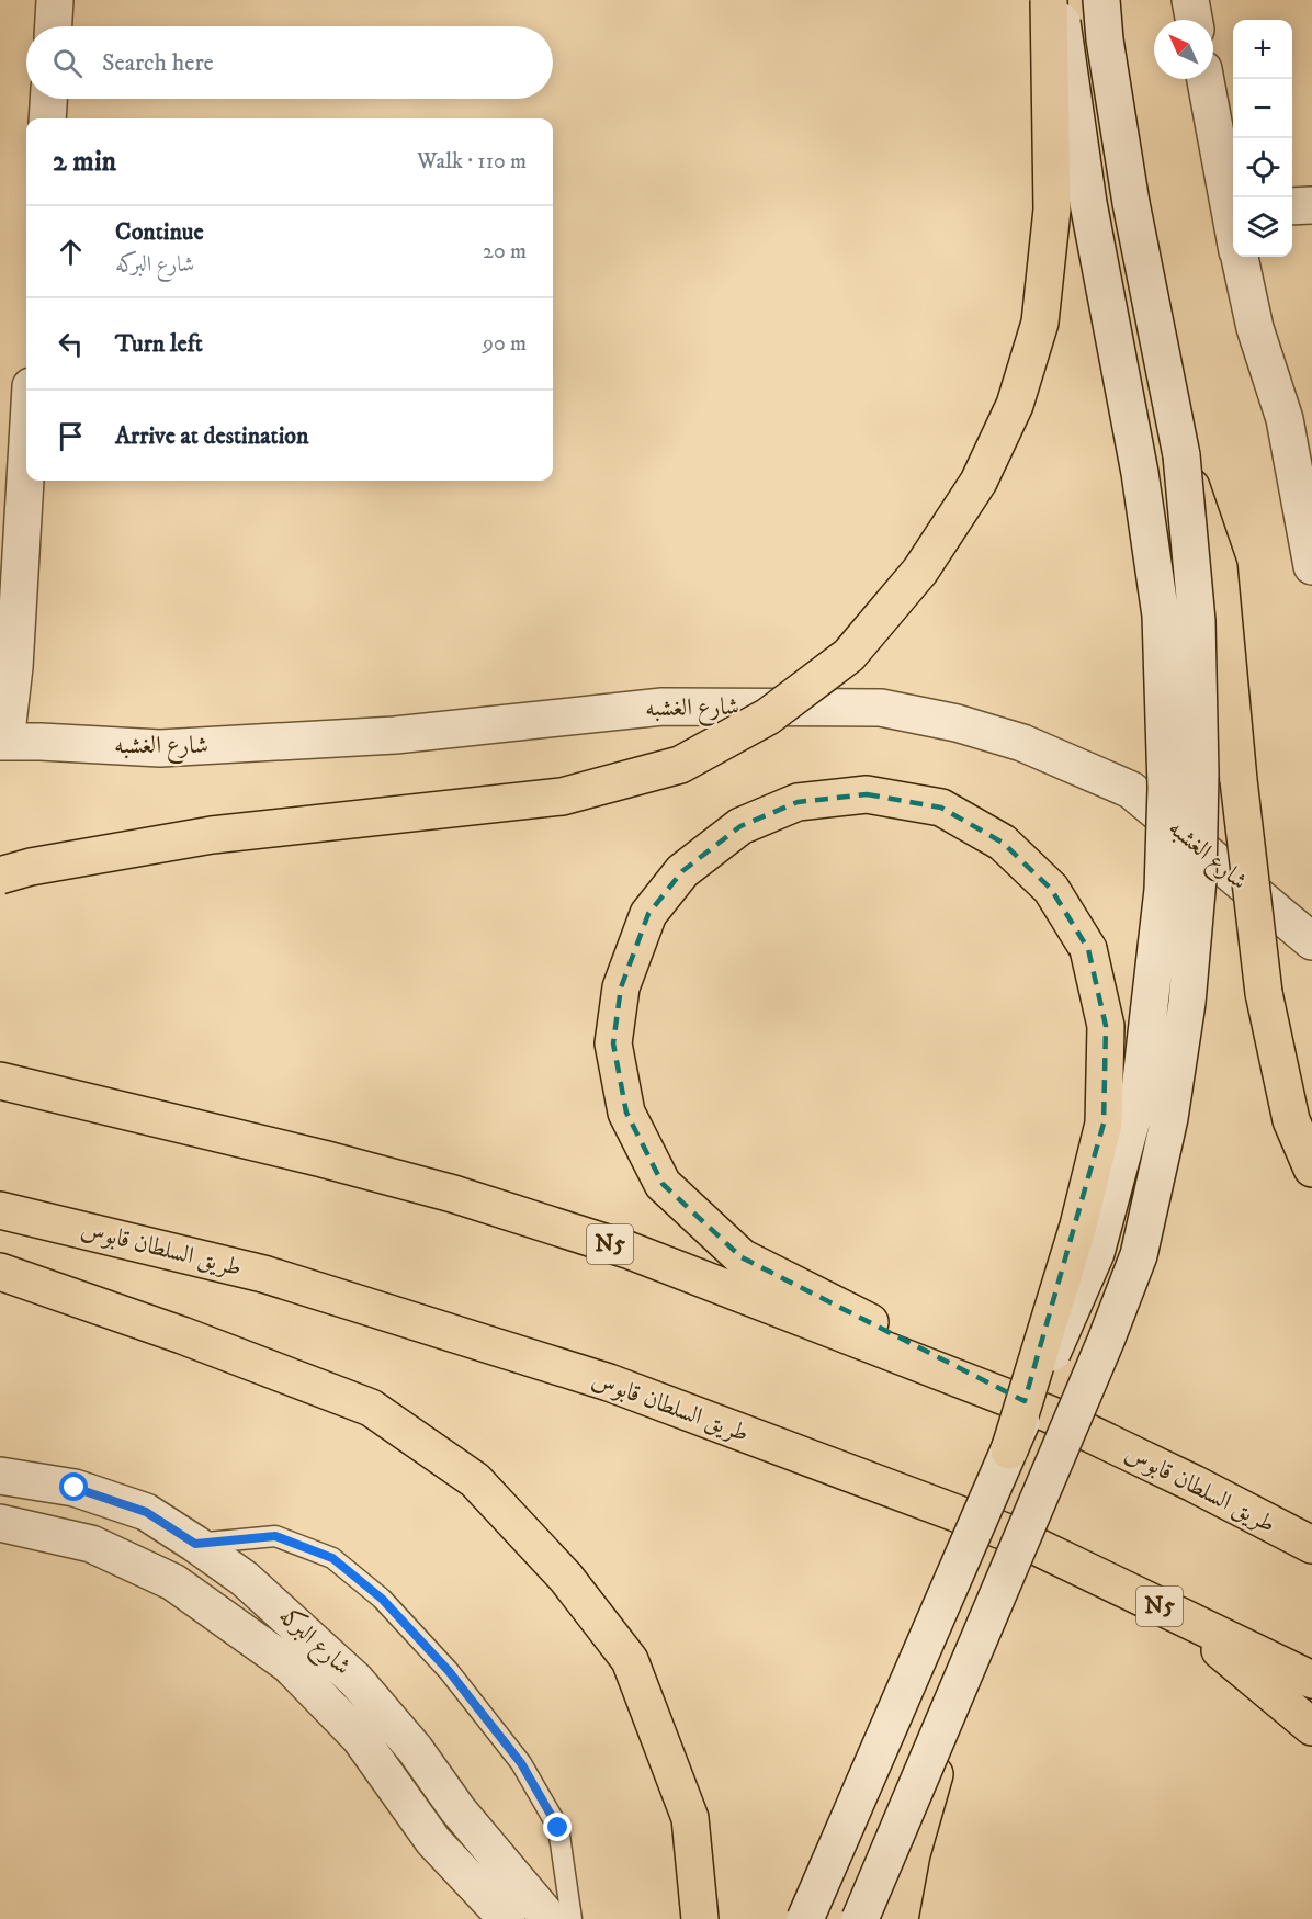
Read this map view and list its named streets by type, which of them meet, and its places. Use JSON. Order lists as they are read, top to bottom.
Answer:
{
  "streets": {
    "highway": ["N5", "طريق السلطان قابوس"],
    "main road": ["شارع الغشبه", "شارع البركه"]
  },
  "north": "top left",
  "page": {
    "map_buttons": ["+", "−"],
    "search": "Search here",
    "heading": ["2 min", "Walk · 110 m"],
    "list": [
      ["Continue", "شارع البركه", "20 m"],
      ["Turn left", "90 m"],
      "Arrive at destination"
    ]
  }
}
